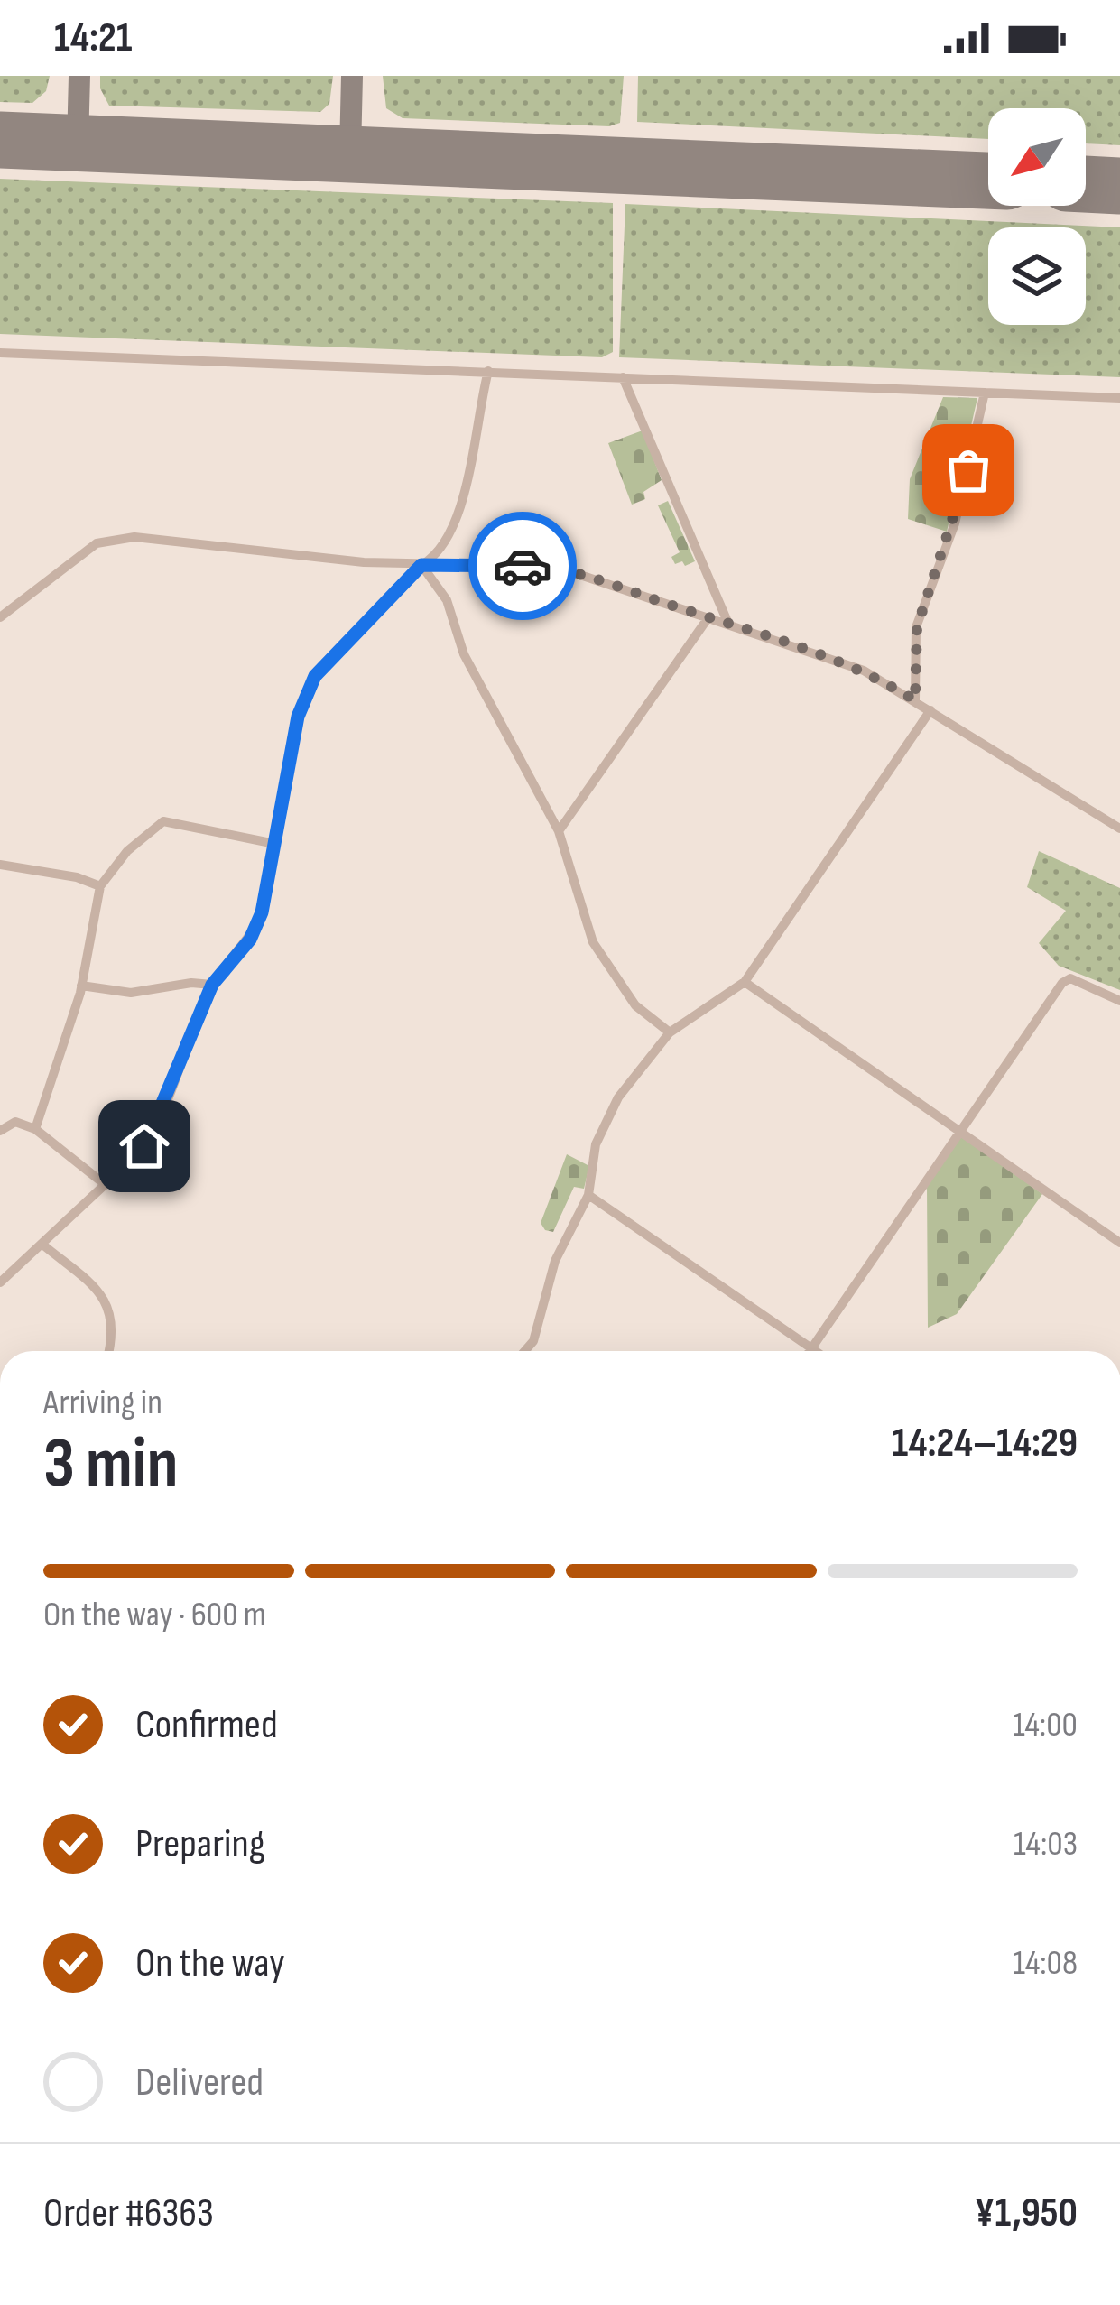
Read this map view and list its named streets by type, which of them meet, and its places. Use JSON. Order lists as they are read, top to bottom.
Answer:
{
  "north": "bottom left",
  "page": {
    "status": "14:21",
    "heading": ["3 min", "Arriving in", "14:24–14:29"],
    "panel": ["Order #6363", "¥1,950"],
    "bar": "On the way · 600 m",
    "list": [
      ["Confirmed", "14:00"],
      ["Preparing", "14:03"],
      ["On the way", "14:08"],
      "Delivered"
    ]
  }
}
